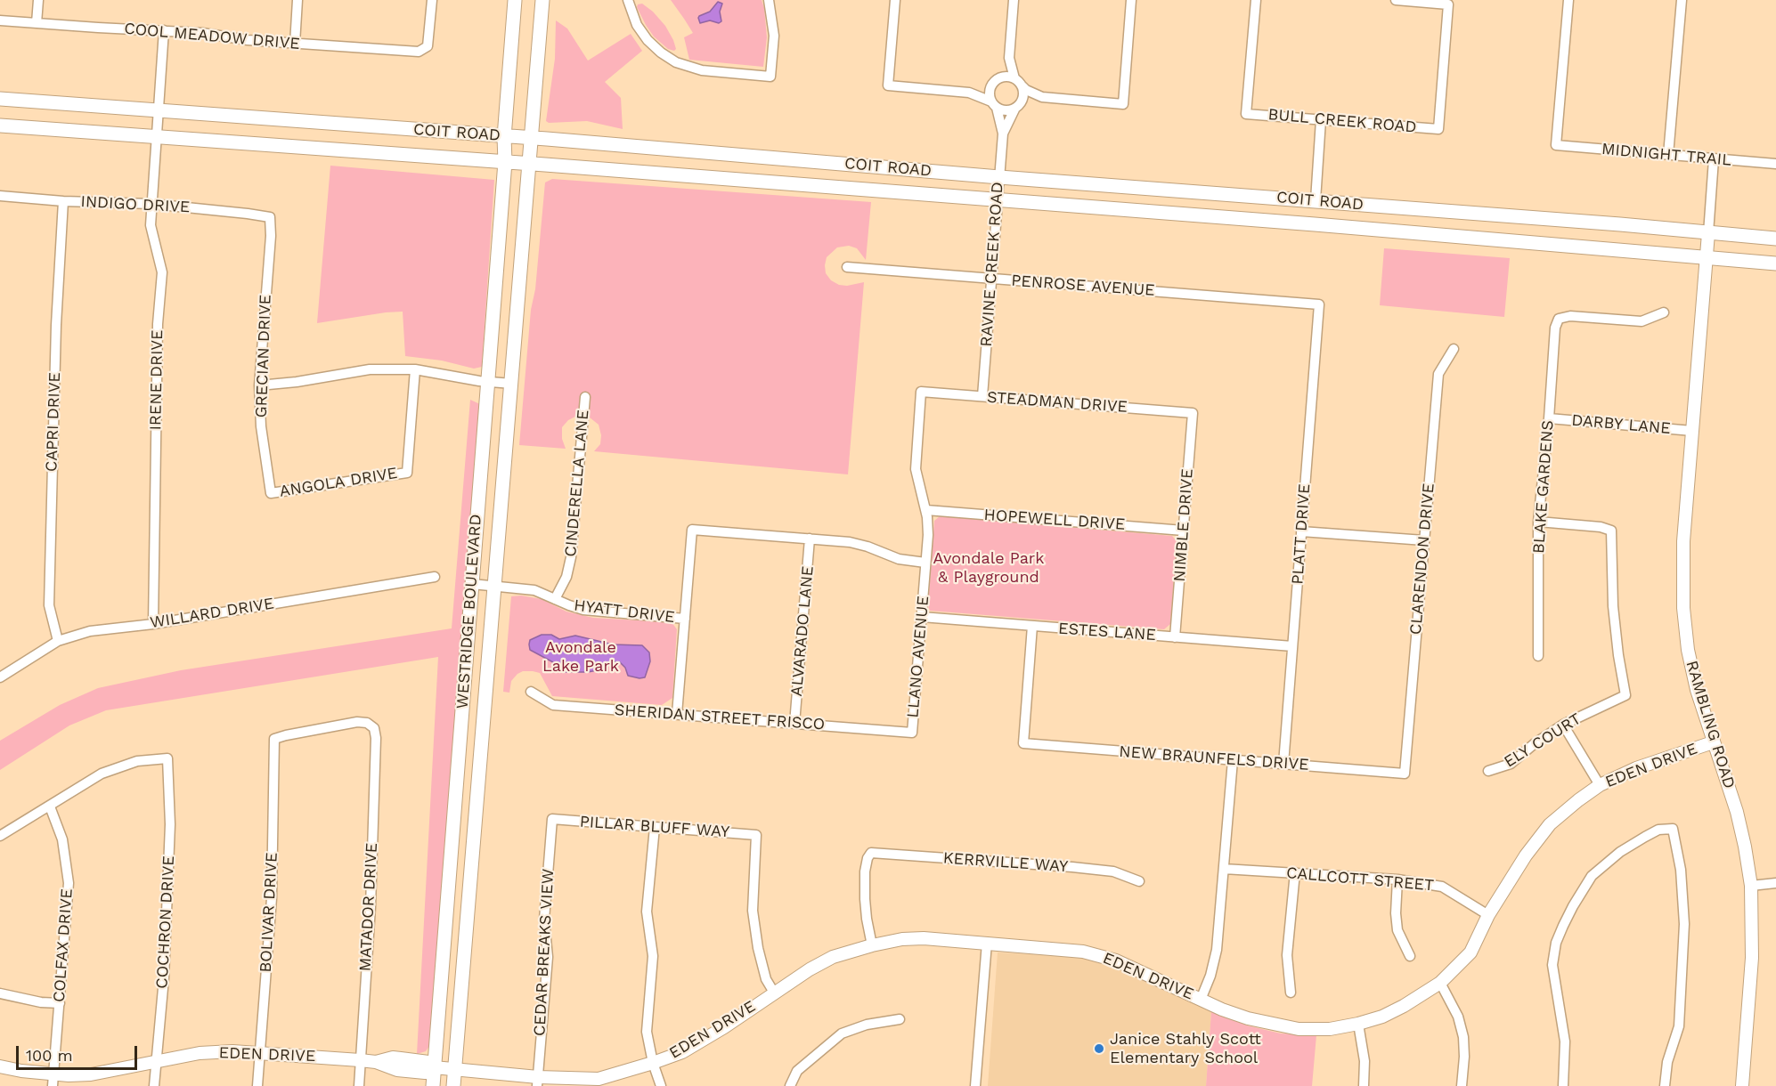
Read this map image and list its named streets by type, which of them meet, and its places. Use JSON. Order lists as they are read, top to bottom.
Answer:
{
  "streets": {
    "main road": ["COIT ROAD", "WESTRIDGE BOULEVARD"],
    "street": [
      "COOL MEADOW DRIVE",
      "BULL CREEK ROAD",
      "MIDNIGHT TRAIL",
      "INDIGO DRIVE",
      "RAVINE CREEK ROAD",
      "PENROSE AVENUE",
      "GRECIAN DRIVE",
      "IRENE DRIVE",
      "STEADMAN DRIVE",
      "CAPRI DRIVE",
      "DARBY LANE",
      "ANGOLA DRIVE",
      "CINDERELLA LANE",
      "BLAKE GARDENS",
      "HOPEWELL DRIVE",
      "NIMBLE DRIVE",
      "PLATT DRIVE",
      "CLARENDON DRIVE",
      "HYATT DRIVE",
      "WILLARD DRIVE",
      "ALVARADO LANE",
      "ESTES LANE",
      "LLANO AVENUE",
      "SHERIDAN STREET FRISCO",
      "RAMBLING ROAD",
      "ELY COURT",
      "NEW BRAUNFELS DRIVE",
      "EDEN DRIVE",
      "PILLAR BLUFF WAY",
      "KERRVILLE WAY",
      "CALLCOTT STREET",
      "MATADOR DRIVE",
      "BOLIVAR DRIVE",
      "COCHRON DRIVE",
      "COLFAX DRIVE",
      "CEDAR BREAKS VIEW"
    ]
  },
  "crossings": [
    ["COOL MEADOW DRIVE", "IRENE DRIVE"],
    ["COIT ROAD", "RAVINE CREEK ROAD"],
    ["COIT ROAD", "IRENE DRIVE"],
    ["COIT ROAD", "WESTRIDGE BOULEVARD"],
    ["COIT ROAD", "RAMBLING ROAD"],
    ["INDIGO DRIVE", "GRECIAN DRIVE"],
    ["INDIGO DRIVE", "IRENE DRIVE"],
    ["INDIGO DRIVE", "CAPRI DRIVE"],
    ["RAVINE CREEK ROAD", "PENROSE AVENUE"],
    ["RAVINE CREEK ROAD", "STEADMAN DRIVE"],
    ["PENROSE AVENUE", "PLATT DRIVE"],
    ["GRECIAN DRIVE", "ANGOLA DRIVE"],
    ["IRENE DRIVE", "WILLARD DRIVE"],
    ["STEADMAN DRIVE", "NIMBLE DRIVE"],
    ["STEADMAN DRIVE", "LLANO AVENUE"],
    ["CAPRI DRIVE", "WILLARD DRIVE"],
    ["DARBY LANE", "BLAKE GARDENS"],
    ["DARBY LANE", "RAMBLING ROAD"],
    ["CINDERELLA LANE", "HYATT DRIVE"],
    ["BLAKE GARDENS", "ELY COURT"],
    ["HOPEWELL DRIVE", "NIMBLE DRIVE"],
    ["HOPEWELL DRIVE", "LLANO AVENUE"],
    ["NIMBLE DRIVE", "ESTES LANE"],
    ["PLATT DRIVE", "ESTES LANE"],
    ["PLATT DRIVE", "NEW BRAUNFELS DRIVE"],
    ["CLARENDON DRIVE", "NEW BRAUNFELS DRIVE"],
    ["WESTRIDGE BOULEVARD", "HYATT DRIVE"],
    ["WESTRIDGE BOULEVARD", "EDEN DRIVE"],
    ["ALVARADO LANE", "SHERIDAN STREET FRISCO"],
    ["ESTES LANE", "LLANO AVENUE"],
    ["ESTES LANE", "NEW BRAUNFELS DRIVE"],
    ["LLANO AVENUE", "SHERIDAN STREET FRISCO"],
    ["RAMBLING ROAD", "EDEN DRIVE"],
    ["EDEN DRIVE", "PILLAR BLUFF WAY"],
    ["EDEN DRIVE", "KERRVILLE WAY"],
    ["EDEN DRIVE", "CALLCOTT STREET"],
    ["EDEN DRIVE", "MATADOR DRIVE"],
    ["EDEN DRIVE", "BOLIVAR DRIVE"],
    ["EDEN DRIVE", "COCHRON DRIVE"],
    ["EDEN DRIVE", "COLFAX DRIVE"],
    ["EDEN DRIVE", "CEDAR BREAKS VIEW"],
    ["PILLAR BLUFF WAY", "CEDAR BREAKS VIEW"],
    ["MATADOR DRIVE", "BOLIVAR DRIVE"],
    ["COCHRON DRIVE", "COLFAX DRIVE"]
  ],
  "parks": ["Avondale Park & Playground", "Avondale Lake Park"],
  "places": ["Janice Stahly Scott Elementary School"],
  "scale_bar": "100 m"
}
